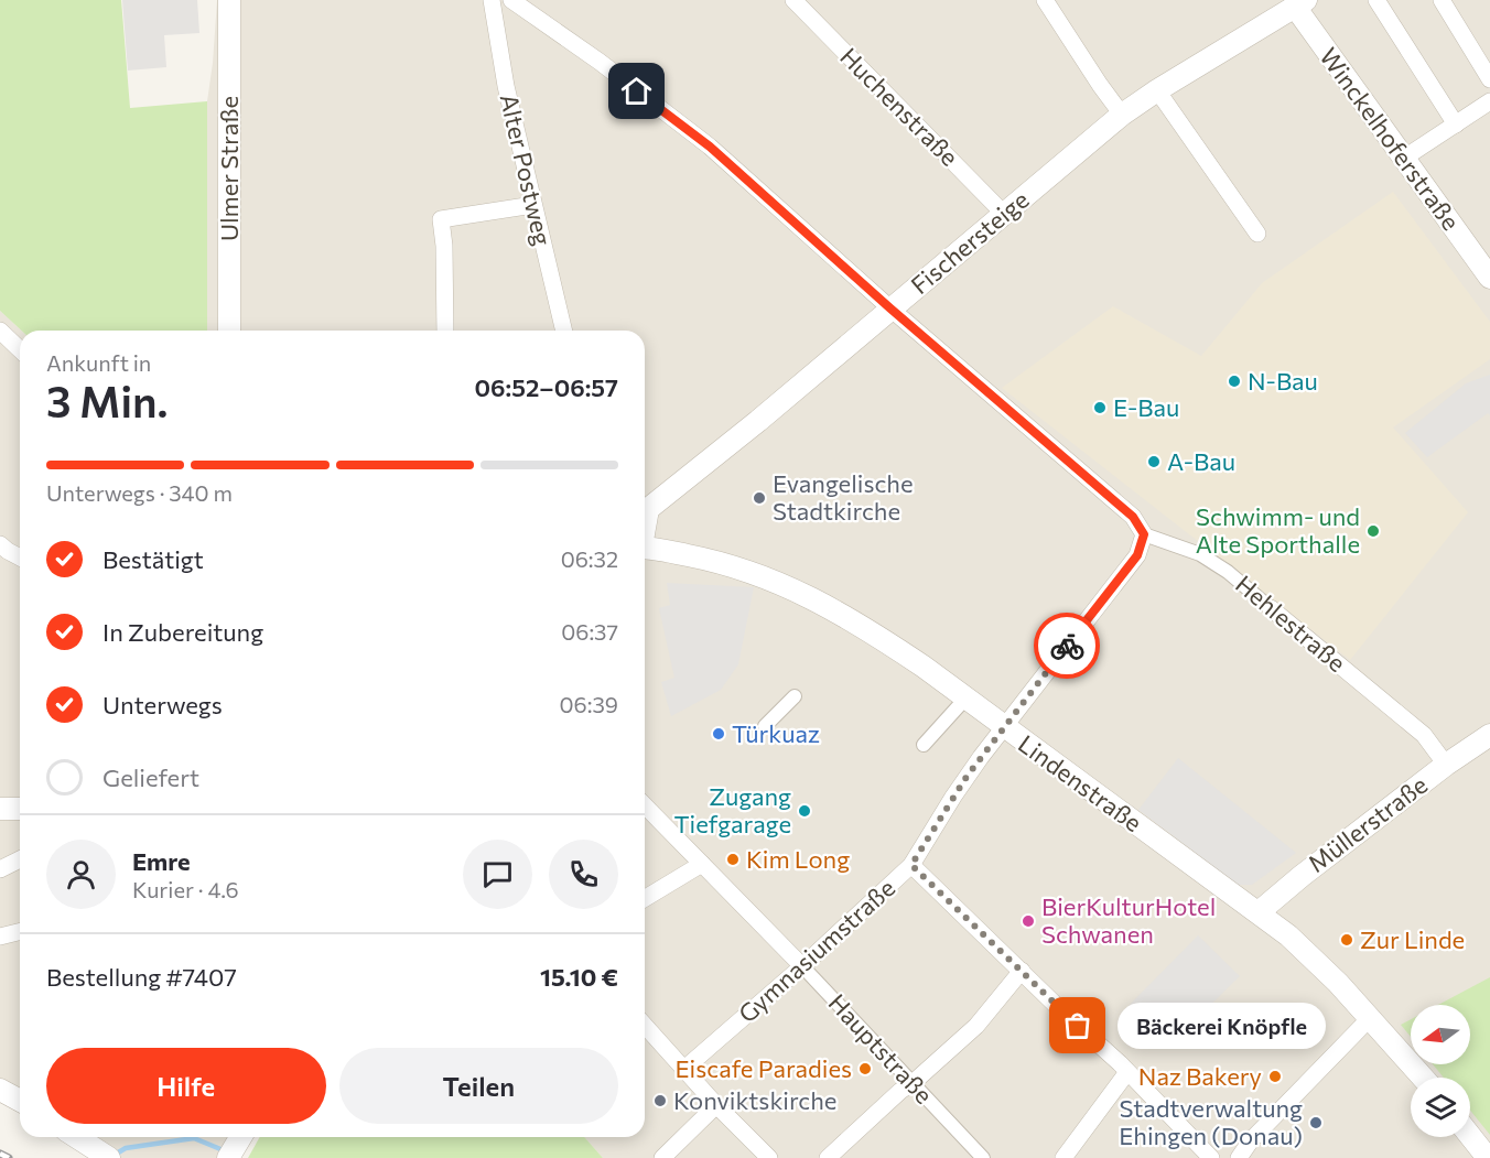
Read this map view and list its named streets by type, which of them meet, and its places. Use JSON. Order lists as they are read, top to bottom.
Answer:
{
  "streets": {
    "street": [
      "Huchenstraße",
      "Winckelhoferstraße",
      "Ulmer Straße",
      "Alter Postweg",
      "Fischersteige",
      "Hehlestraße",
      "Lindenstraße",
      "Müllerstraße",
      "Gymnasiumstraße",
      "Hauptstraße"
    ]
  },
  "crossings": [
    ["Huchenstraße", "Fischersteige"],
    ["Winckelhoferstraße", "Fischersteige"],
    ["Hehlestraße", "Müllerstraße"],
    ["Hehlestraße", "Gymnasiumstraße"],
    ["Lindenstraße", "Müllerstraße"],
    ["Lindenstraße", "Gymnasiumstraße"],
    ["Gymnasiumstraße", "Hauptstraße"]
  ],
  "places": [
    "N-Bau",
    "E-Bau",
    "A-Bau",
    "Evangelische Stadtkirche",
    "Schwimm- und Alte Sporthalle",
    "Türkuaz",
    "Zugang Tiefgarage",
    "Kim Long",
    "BierKulturHotel Schwanen",
    "Zur Linde",
    "Bäckerei Knöpfle",
    "Eiscafe Paradies",
    "Naz Bakery",
    "Konviktskirche",
    "Stadtverwaltung Ehingen (Donau)"
  ],
  "north": "left",
  "page": {
    "heading": ["3 Min.", "Ankunft in", "06:52–06:57"],
    "panel": [
      "Emre",
      "Kurier · 4.6",
      "Bestellung #7407",
      "15.10 €"
    ],
    "bar": "Unterwegs · 340 m",
    "list": [
      ["Bestätigt", "06:32"],
      ["In Zubereitung", "06:37"],
      ["Unterwegs", "06:39"],
      "Geliefert"
    ],
    "bubble": "Bäckerei Knöpfle",
    "buttons": ["Hilfe", "Teilen"]
  }
}
